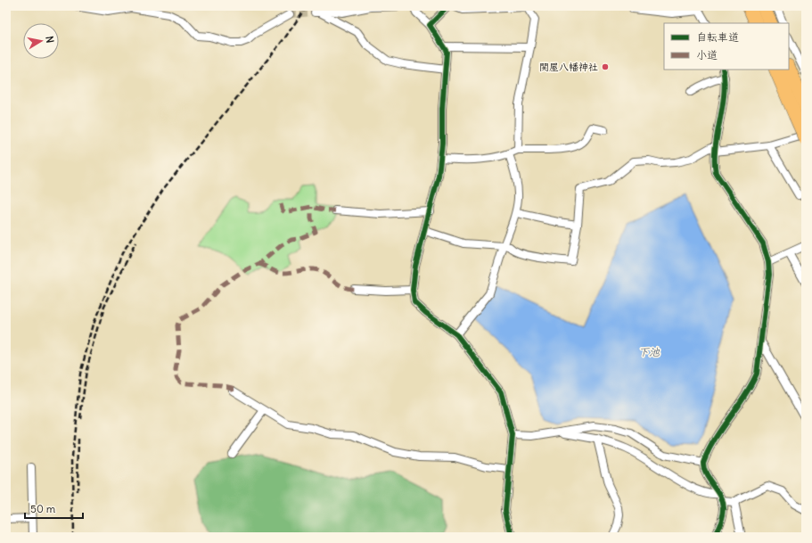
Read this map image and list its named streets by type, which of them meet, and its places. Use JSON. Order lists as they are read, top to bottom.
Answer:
{
  "water": ["下池"],
  "places": ["関屋八幡神社"],
  "legend": ["自転車道", "小道"],
  "scale_bar": "50 m",
  "north": "right"
}
